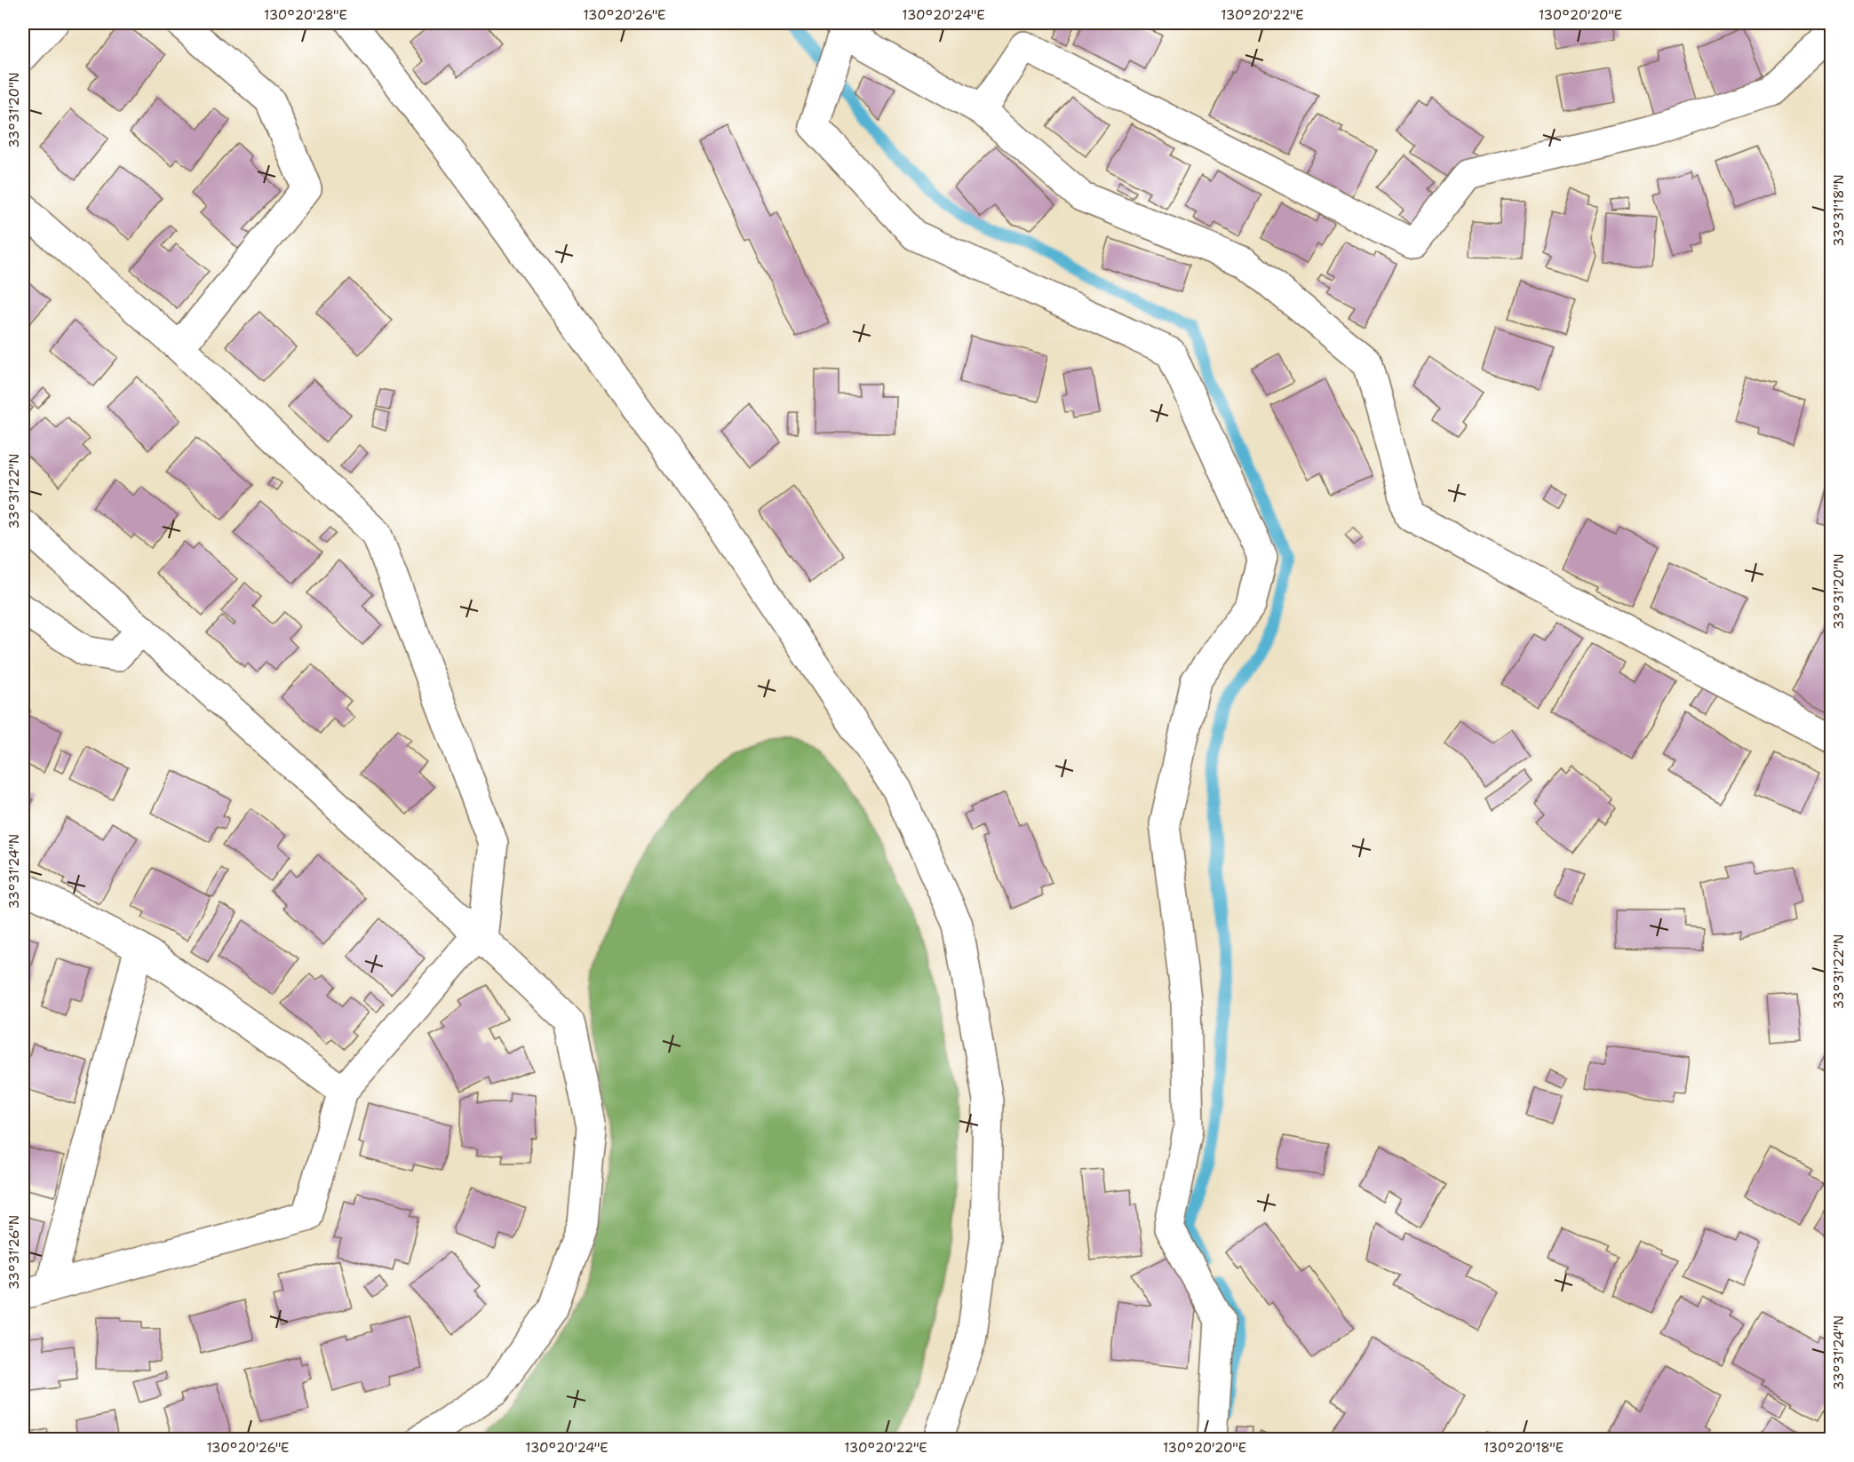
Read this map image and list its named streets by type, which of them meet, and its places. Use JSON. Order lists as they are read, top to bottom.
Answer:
{
  "coordinates": [
    "130°20'28\"E",
    "130°20'26\"E",
    "130°20'24\"E",
    "130°20'22\"E",
    "130°20'20\"E",
    "33°31'20\"N",
    "33°31'18\"N",
    "33°31'22\"N",
    "33°31'24\"N",
    "33°31'26\"N",
    "130°20'18\"E"
  ]
}
